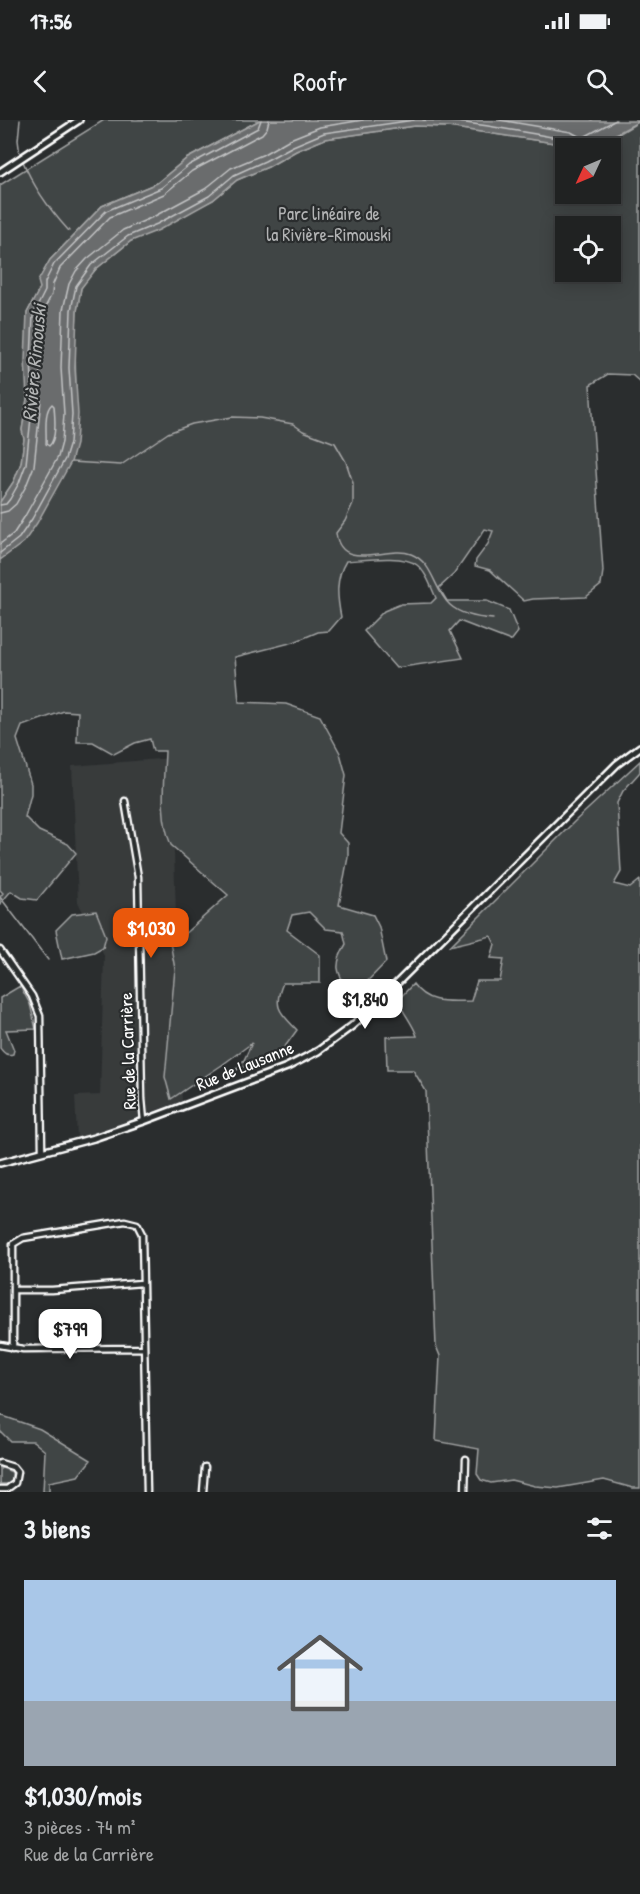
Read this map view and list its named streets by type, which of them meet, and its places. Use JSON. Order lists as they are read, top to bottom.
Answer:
{
  "streets": {
    "street": ["Rue de la Carrière", "Rue de Lausanne"]
  },
  "crossings": [
    ["Rue de la Carrière", "Rue de Lausanne"]
  ],
  "water": ["Rivière Rimouski"],
  "parks": ["Parc linéaire de la Rivière-Rimouski"],
  "north": "bottom left",
  "page": {
    "status": "17:56",
    "header": "Roofr",
    "price": ["$1,030", "$1,840", "$799"],
    "heading": "3 biens",
    "list": [
      {
        "name": "$1,030/mois",
        "note": "3 pièces · 74 m² · Rue de la Carrière"
      }
    ]
  }
}
